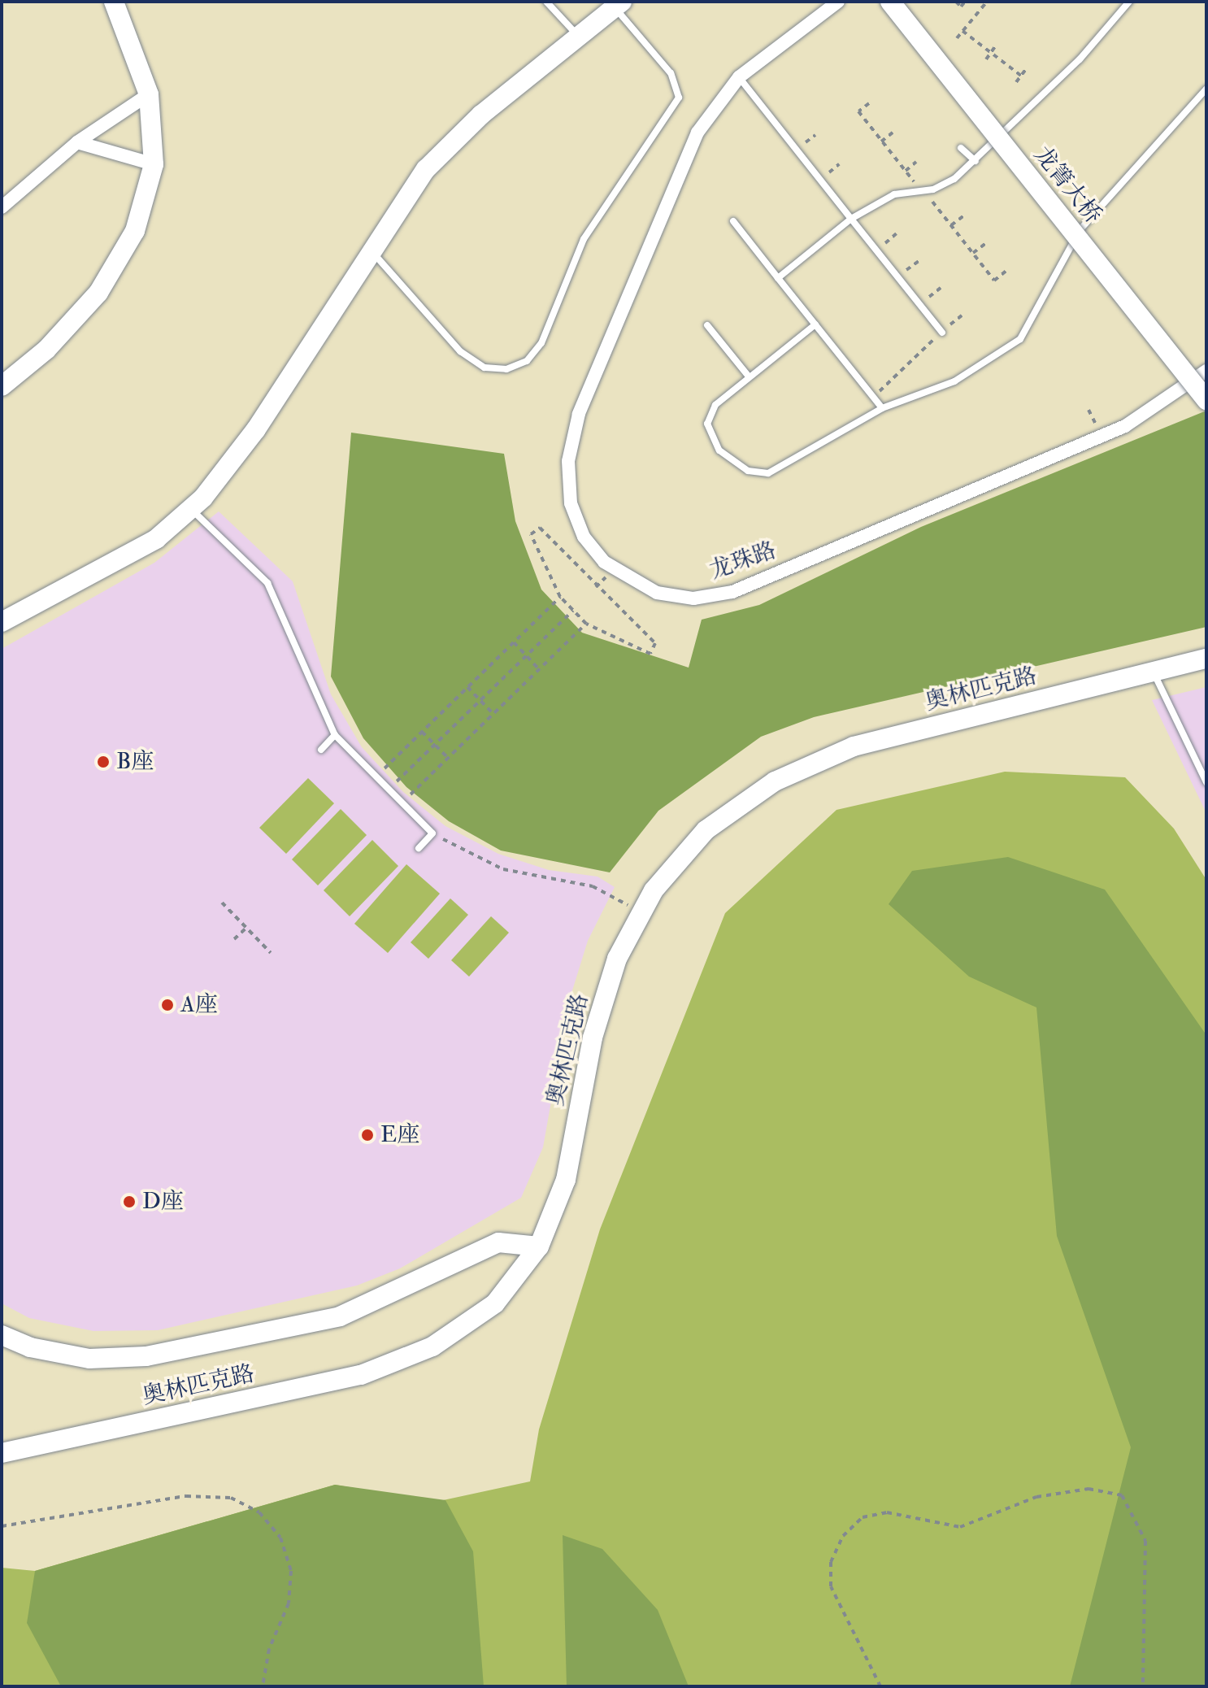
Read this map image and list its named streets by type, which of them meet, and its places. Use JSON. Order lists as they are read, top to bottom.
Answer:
{
  "streets": {
    "street": ["龙箐大桥", "龙珠路", "奥林匹克路"]
  },
  "places": [
    "B座",
    "A座",
    "E座",
    "D座"
  ]
}
